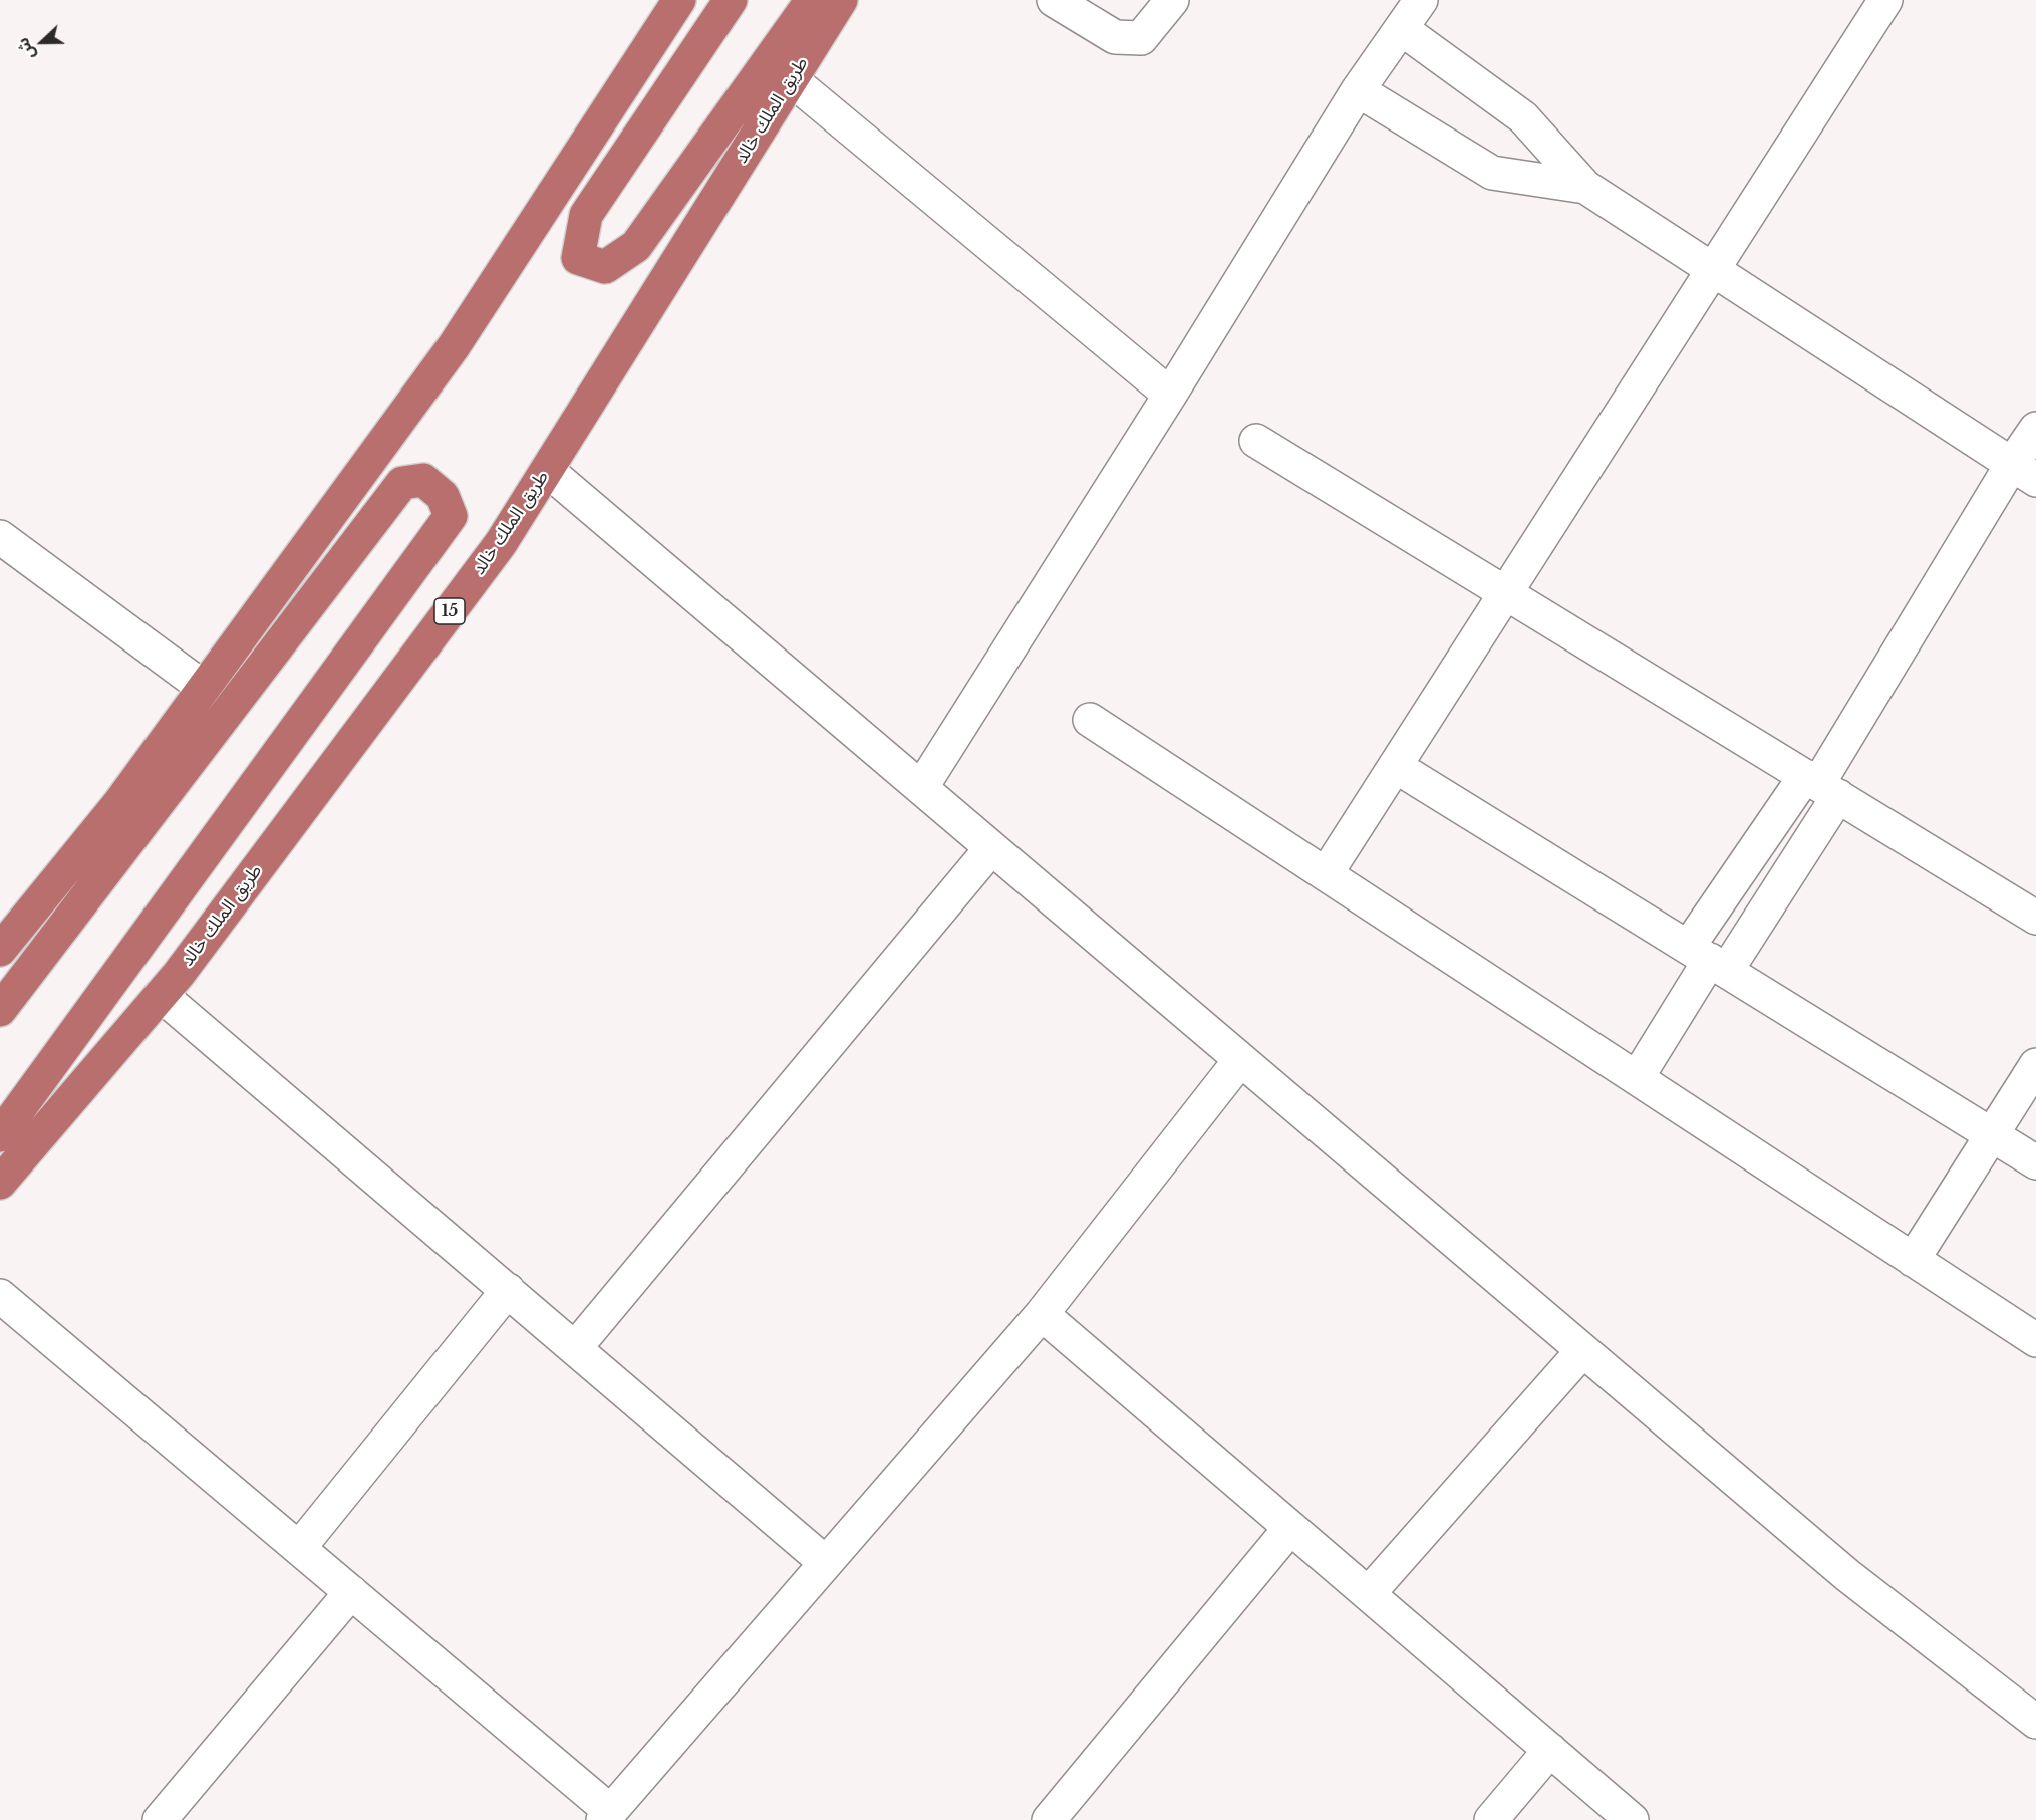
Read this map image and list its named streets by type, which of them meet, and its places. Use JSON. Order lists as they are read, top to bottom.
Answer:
{
  "streets": {
    "highway": ["طريق الملك خالد", "15"]
  },
  "north": "left"
}
